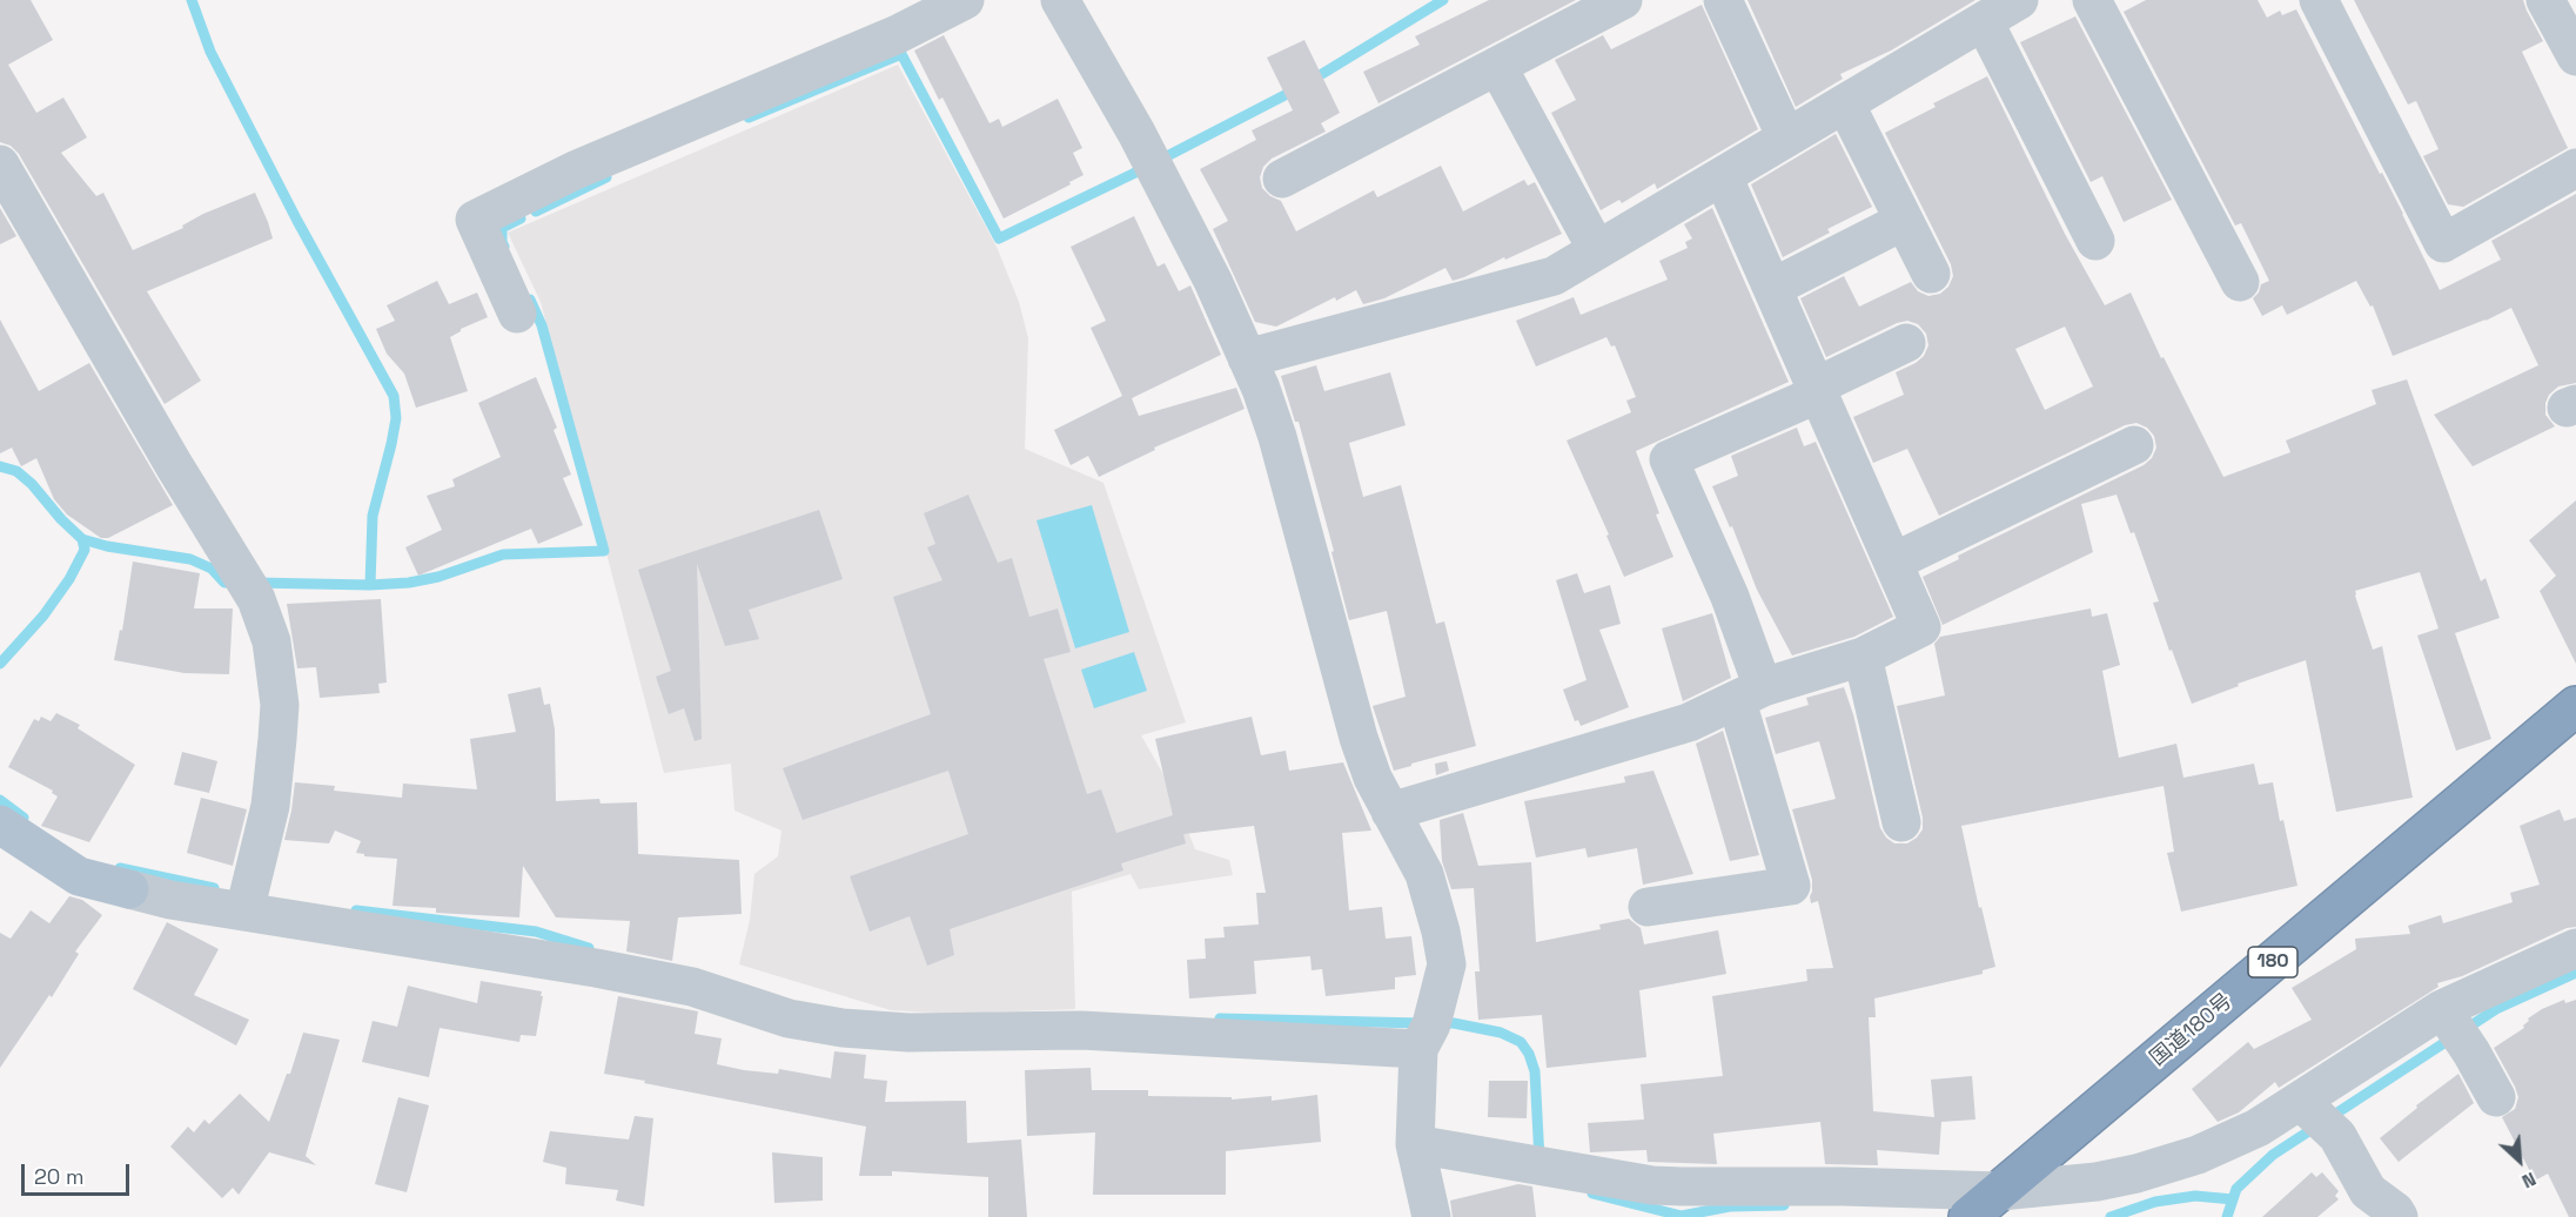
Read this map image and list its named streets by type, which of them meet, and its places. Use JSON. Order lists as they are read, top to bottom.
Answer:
{
  "streets": {
    "highway": ["180", "国道180号"]
  },
  "scale_bar": "20 m",
  "north": "bottom right"
}
